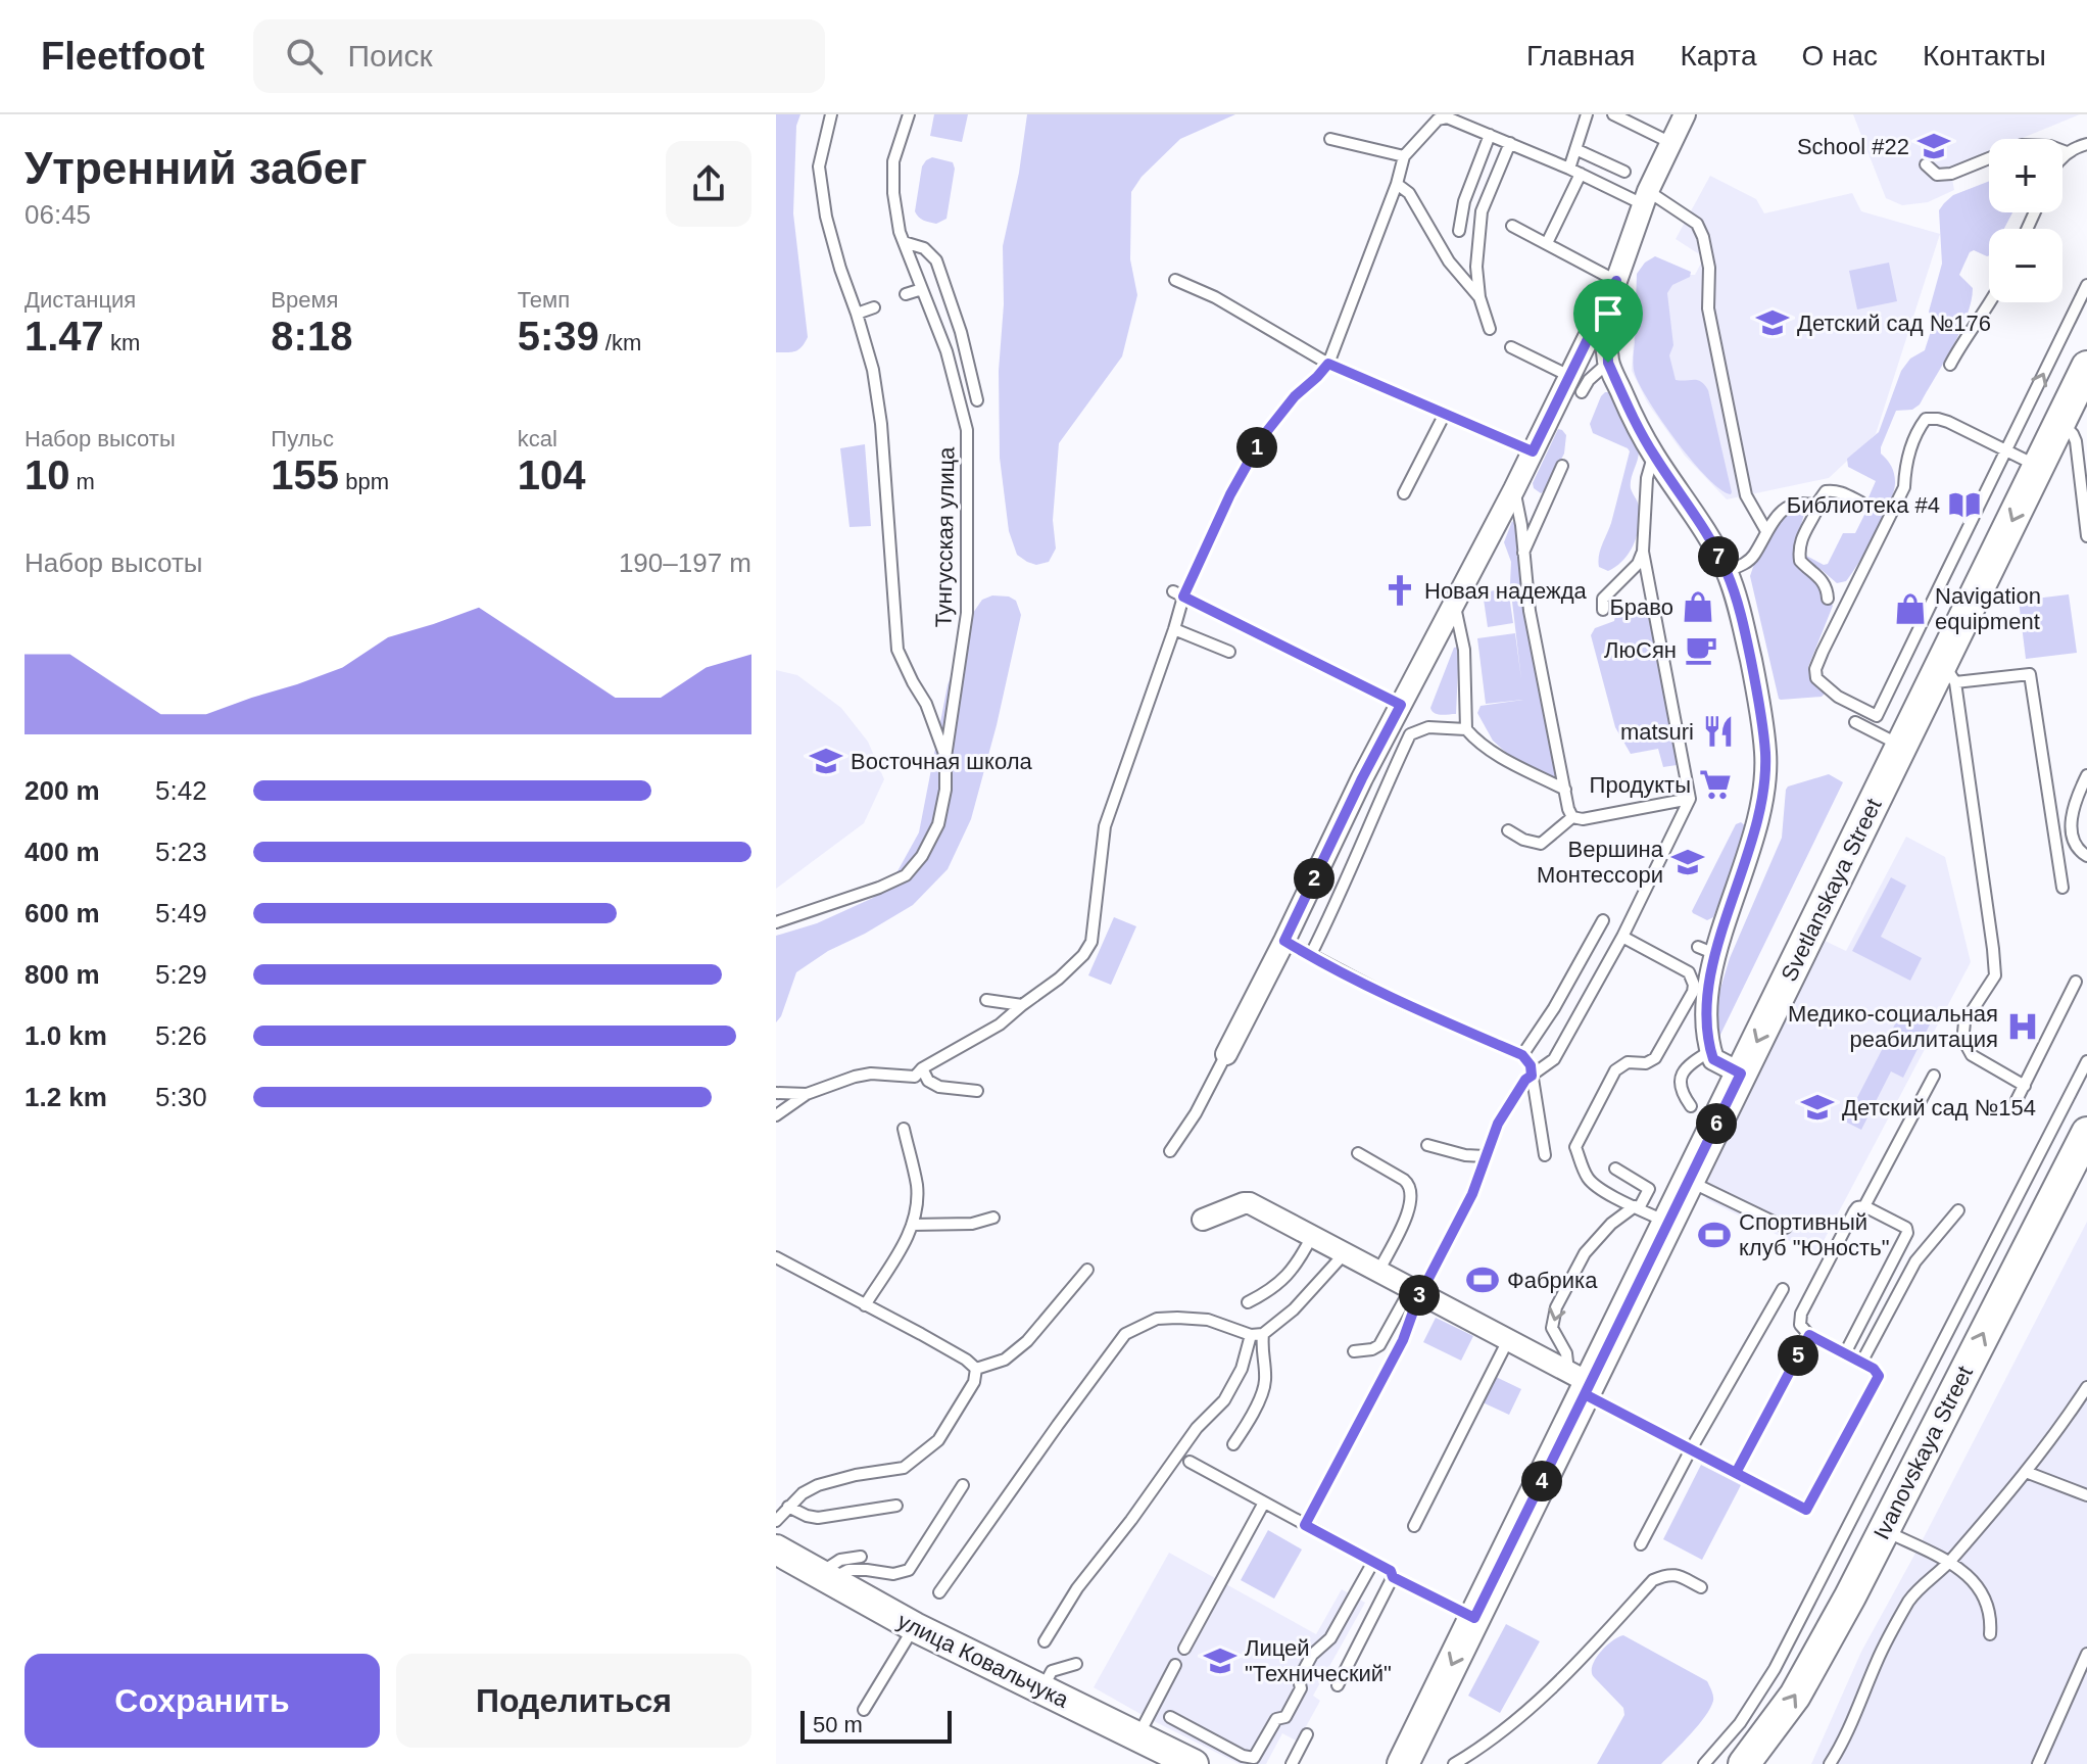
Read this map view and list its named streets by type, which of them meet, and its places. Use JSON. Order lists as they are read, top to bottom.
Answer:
{
  "streets": {
    "main road": ["Svetlanskaya Street", "Ivanovskaya Street", "улица Ковальчука"],
    "lane": ["Тунгусская улица"]
  },
  "one_way": ["Svetlanskaya Street", "Ivanovskaya Street"],
  "places": {
    "school or university": [
      "School #22",
      "Детский сад №176",
      "Восточная школа",
      "Вершина Монтессори",
      "Детский сад №154",
      "Лицей \"Технический\""
    ],
    "library": ["Библиотека #4"],
    "church": ["Новая надежда"],
    "shop": ["Браво", "Navigation equipment"],
    "cafe": ["ЛюСян"],
    "restaurant": ["matsuri"],
    "supermarket": ["Продукты"],
    "hospital": ["Медико-социальная реабилитация"],
    "sports": ["Спортивный клуб \"Юность\"", "Фабрика"]
  },
  "scale_bar": "50 m",
  "page": {
    "header": "Fleetfoot",
    "search": "Поиск",
    "nav": [
      "Главная",
      "Карта",
      "О нас",
      "Контакты"
    ],
    "heading": ["Утренний забег", "06:45"],
    "map_buttons": ["+", "−"],
    "stats": [
      ["Дистанция", "1.47 km"],
      ["Время", "8:18"],
      ["Темп", "5:39 /km"],
      ["Набор высоты", "10 m"],
      ["Пульс", "155 bpm"],
      ["kcal", "104"]
    ],
    "pins": [
      "1",
      "7",
      "2",
      "6",
      "3",
      "5",
      "4"
    ],
    "chart": ["Набор высоты", "190–197 m"],
    "list": [
      {
        "name": "200 m",
        "note": "5:42"
      },
      {
        "name": "400 m",
        "note": "5:23"
      },
      {
        "name": "600 m",
        "note": "5:49"
      },
      {
        "name": "800 m",
        "note": "5:29"
      },
      {
        "name": "1.0 km",
        "note": "5:26"
      },
      {
        "name": "1.2 km",
        "note": "5:30"
      }
    ],
    "buttons": ["Сохранить", "Поделиться"],
    "scale": "50 m"
  }
}
